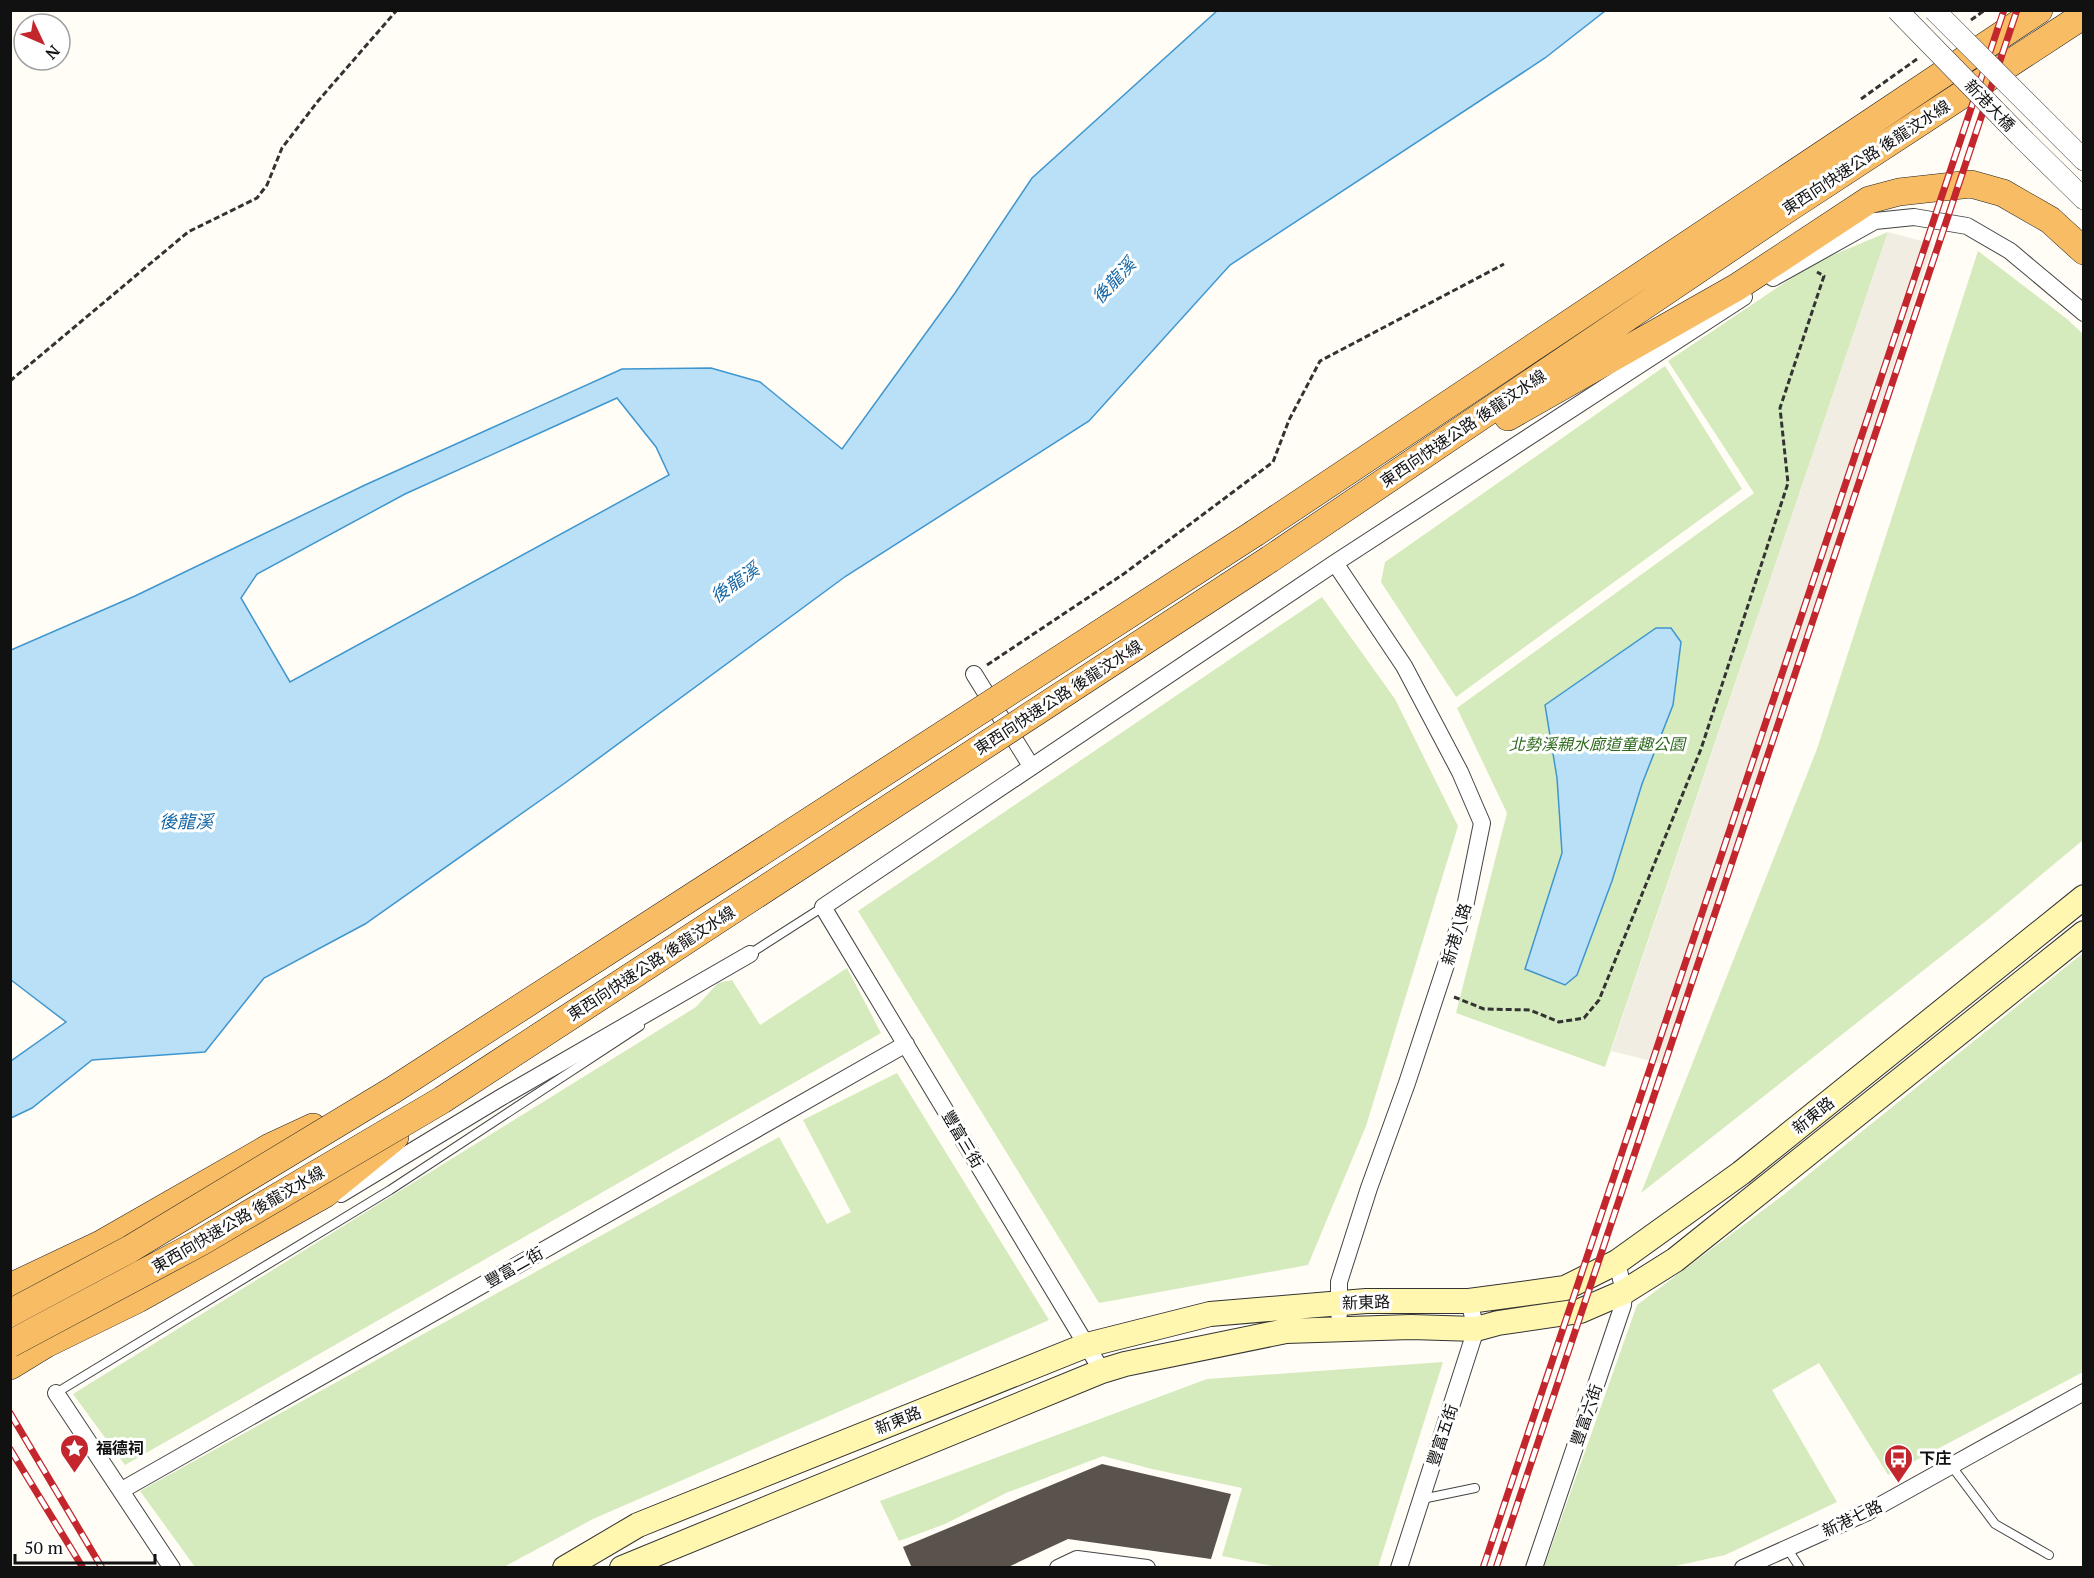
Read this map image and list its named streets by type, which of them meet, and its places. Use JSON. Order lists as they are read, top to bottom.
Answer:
{
  "streets": {
    "highway": ["東西向快速公路 後龍汶水線"],
    "main road": ["新東路"],
    "street": [
      "新港大橋",
      "新港八路",
      "豐富三街",
      "豐富二街",
      "豐富六街",
      "豐富五街",
      "新港七路"
    ]
  },
  "crossings": [
    ["新港八路", "新東路"],
    ["新東路", "豐富三街"],
    ["新東路", "豐富六街"],
    ["新東路", "豐富五街"],
    ["豐富三街", "豐富二街"]
  ],
  "water": ["後龍溪"],
  "parks": ["北勢溪親水廊道童趣公園"],
  "places": {
    "place": ["福德祠"],
    "bus stop": ["下庄"]
  },
  "scale_bar": "50 m",
  "north": "bottom right"
}
